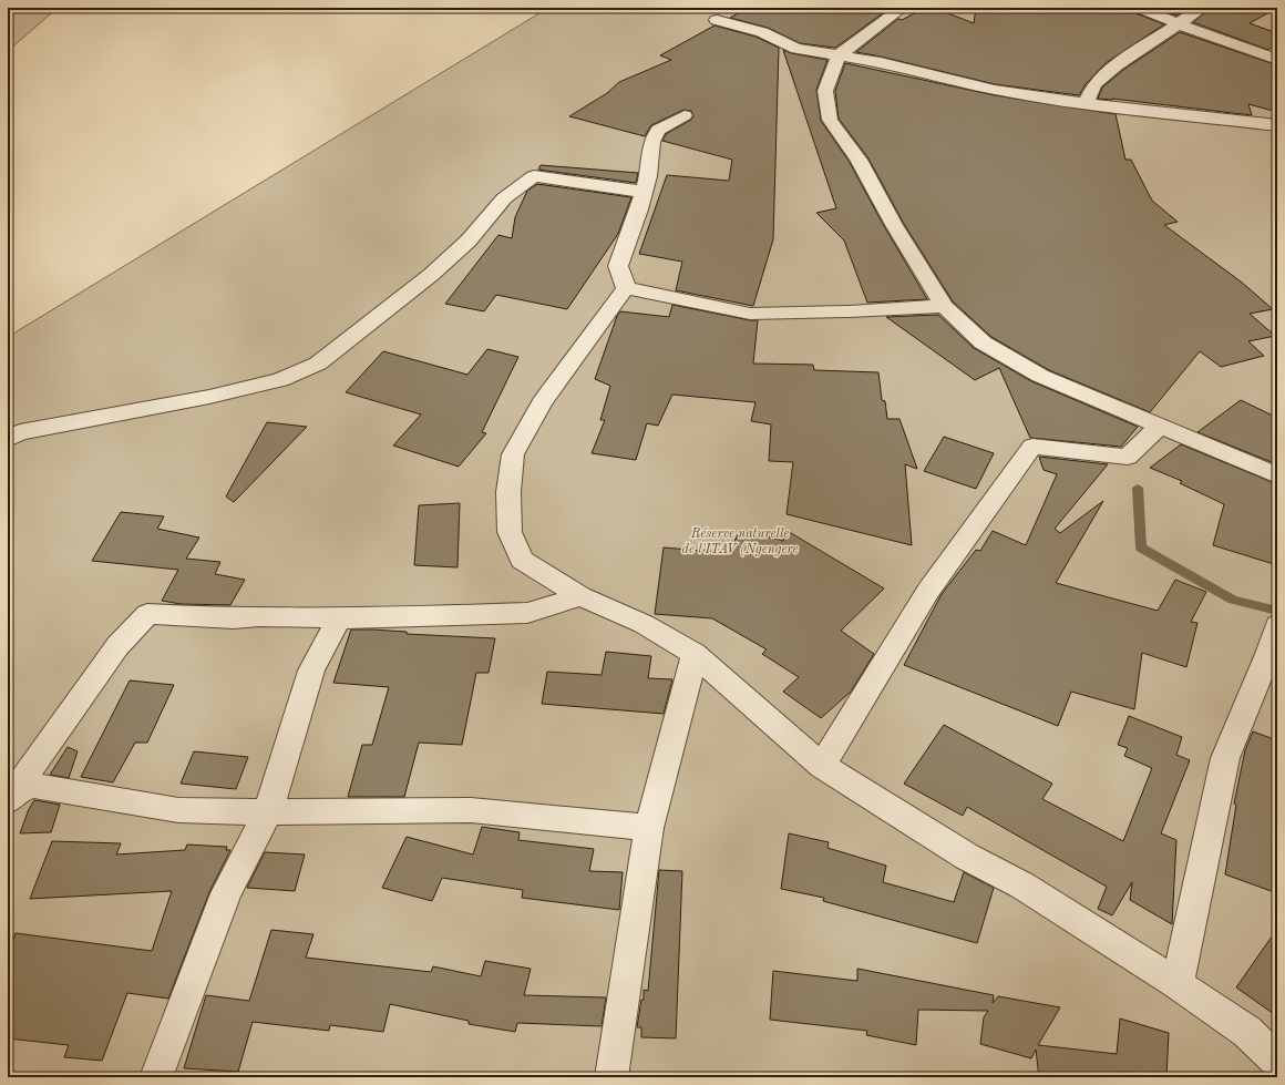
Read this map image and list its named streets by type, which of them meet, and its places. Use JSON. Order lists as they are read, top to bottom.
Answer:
{
  "parks": ["Réserve naturelle de l'ITAV (Ngengere"]
}
